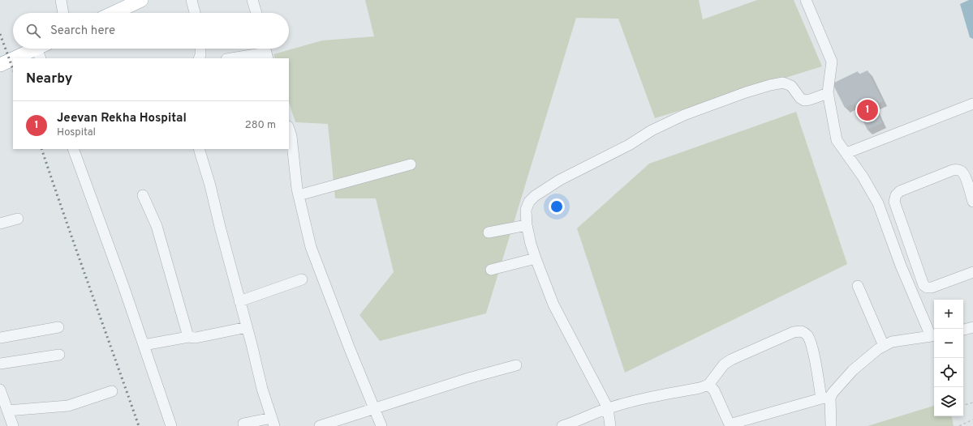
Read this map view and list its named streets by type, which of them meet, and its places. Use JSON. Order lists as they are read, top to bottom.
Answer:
{
  "page": {
    "search": "Search here",
    "heading": "Nearby",
    "pins": "1",
    "list": [
      {
        "mark": "1",
        "name": "Jeevan Rekha Hospital",
        "note": "Hospital",
        "value": "280 m"
      }
    ],
    "map_buttons": ["+", "−"]
  }
}
